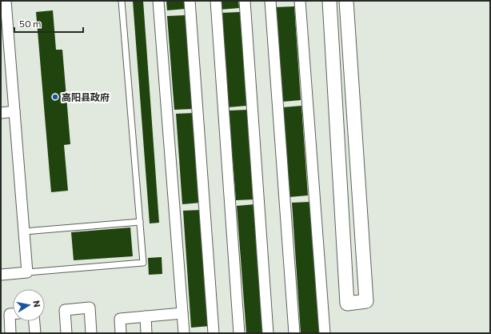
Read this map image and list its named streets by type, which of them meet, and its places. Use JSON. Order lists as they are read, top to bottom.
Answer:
{
  "places": ["高阳县政府"],
  "scale_bar": "50 m",
  "north": "right"
}
